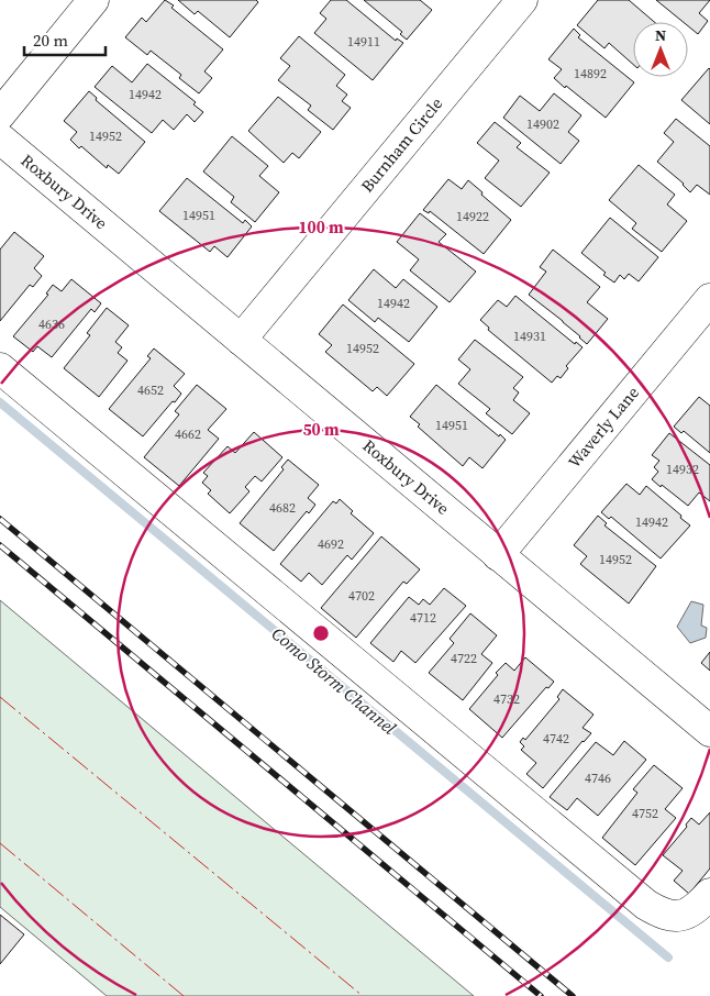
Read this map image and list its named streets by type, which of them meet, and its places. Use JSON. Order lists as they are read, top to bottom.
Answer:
{
  "streets": {
    "street": ["Burnham Circle", "Roxbury Drive", "Waverly Lane"]
  },
  "crossings": [
    ["Burnham Circle", "Roxbury Drive"],
    ["Roxbury Drive", "Waverly Lane"]
  ],
  "water": ["Como Storm Channel"],
  "house_numbers": [
    "14911",
    "14892",
    "14942",
    "14902",
    "14952",
    "14951",
    "14922",
    "14942",
    "4636",
    "14931",
    "14952",
    "4652",
    "14951",
    "4662",
    "14932",
    "4682",
    "14942",
    "4692",
    "14952",
    "4702",
    "4712",
    "4722",
    "4732",
    "4742",
    "4746",
    "4752"
  ],
  "scale_bar": "20 m",
  "north": "top",
  "rings": ["100 m", "50 m"]
}
